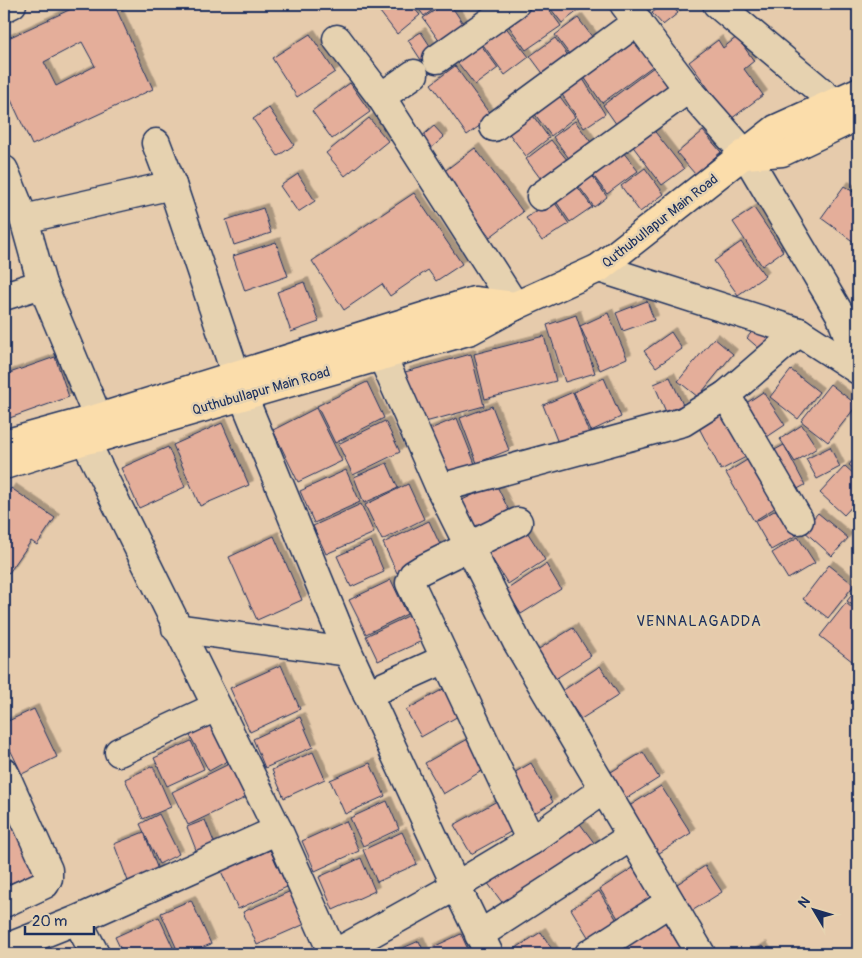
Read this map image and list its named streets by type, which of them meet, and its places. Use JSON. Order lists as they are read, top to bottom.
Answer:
{
  "streets": {
    "main road": ["Quthubullapur Main Road"]
  },
  "districts": ["VENNALAGADDA"],
  "scale_bar": "20 m",
  "north": "top left"
}
